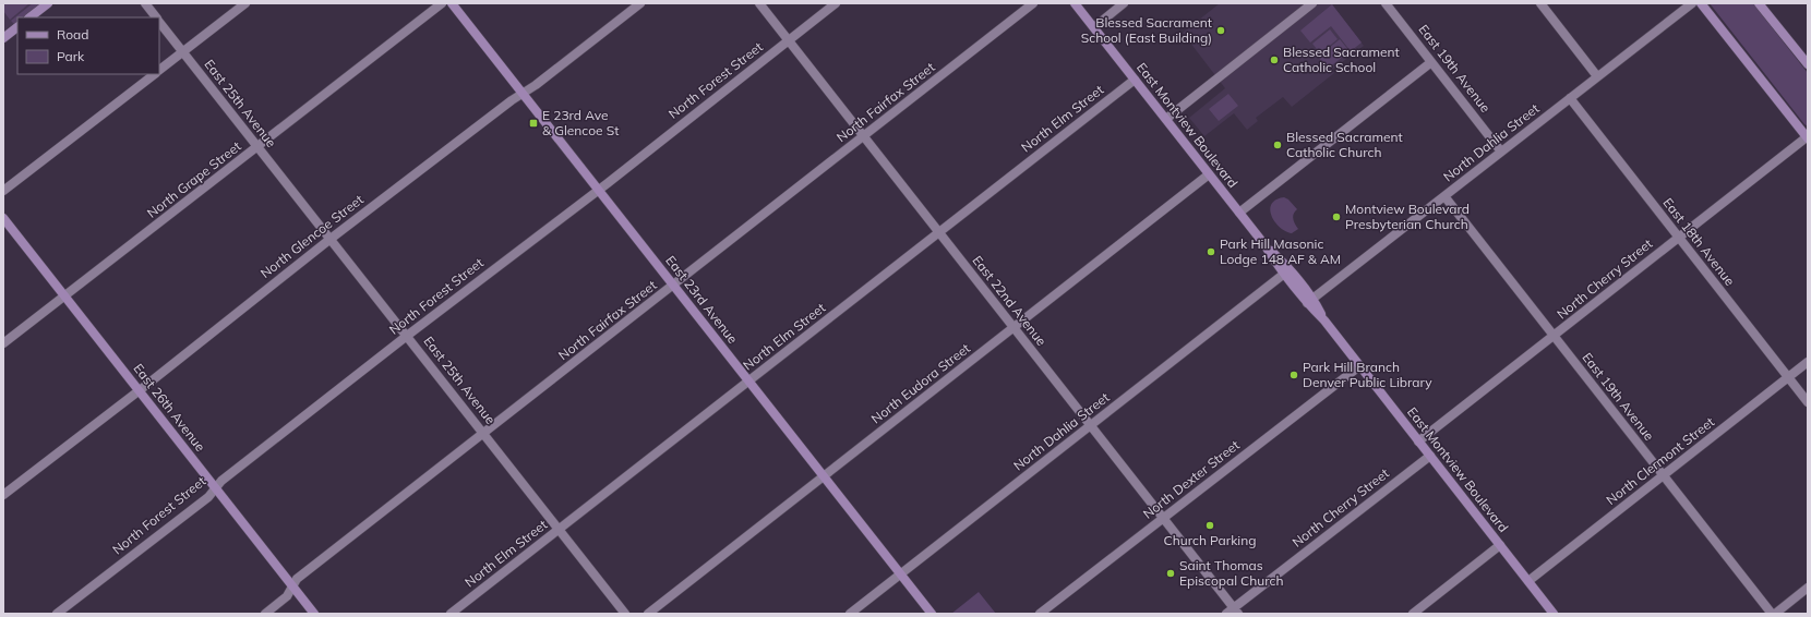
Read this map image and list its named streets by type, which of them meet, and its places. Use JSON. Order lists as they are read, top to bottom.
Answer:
{
  "streets": {
    "street": [
      "East 19th Avenue",
      "North Forest Street",
      "North Fairfax Street",
      "East 25th Avenue",
      "North Elm Street",
      "East Montview Boulevard",
      "North Dahlia Street",
      "North Grape Street",
      "North Glencoe Street",
      "East 18th Avenue",
      "North Cherry Street",
      "East 23rd Avenue",
      "East 22nd Avenue",
      "North Eudora Street",
      "East 26th Avenue",
      "North Clermont Street",
      "North Dexter Street"
    ]
  },
  "crossings": [
    ["East 19th Avenue", "North Dahlia Street"],
    ["East 19th Avenue", "North Cherry Street"],
    ["East 19th Avenue", "North Clermont Street"],
    ["North Forest Street", "East 25th Avenue"],
    ["North Forest Street", "East 23rd Avenue"],
    ["North Forest Street", "East 22nd Avenue"],
    ["North Forest Street", "East 26th Avenue"],
    ["North Fairfax Street", "East 25th Avenue"],
    ["North Fairfax Street", "East 23rd Avenue"],
    ["North Fairfax Street", "East 22nd Avenue"],
    ["North Fairfax Street", "East 26th Avenue"],
    ["East 25th Avenue", "North Elm Street"],
    ["East 25th Avenue", "North Grape Street"],
    ["East 25th Avenue", "North Glencoe Street"],
    ["North Elm Street", "East Montview Boulevard"],
    ["North Elm Street", "East 23rd Avenue"],
    ["North Elm Street", "East 22nd Avenue"],
    ["East Montview Boulevard", "North Dahlia Street"],
    ["East Montview Boulevard", "North Cherry Street"],
    ["East Montview Boulevard", "North Eudora Street"],
    ["East Montview Boulevard", "North Clermont Street"],
    ["East Montview Boulevard", "North Dexter Street"],
    ["North Dahlia Street", "East 18th Avenue"],
    ["North Dahlia Street", "East 23rd Avenue"],
    ["North Dahlia Street", "East 22nd Avenue"],
    ["North Grape Street", "East 26th Avenue"],
    ["North Glencoe Street", "East 23rd Avenue"],
    ["North Glencoe Street", "East 26th Avenue"],
    ["East 18th Avenue", "North Cherry Street"],
    ["East 18th Avenue", "North Clermont Street"],
    ["North Cherry Street", "East 22nd Avenue"],
    ["East 23rd Avenue", "North Eudora Street"],
    ["East 22nd Avenue", "North Eudora Street"],
    ["East 22nd Avenue", "North Dexter Street"]
  ],
  "places": {
    "other": [
      "Blessed Sacrament School (East Building)",
      "Blessed Sacrament Catholic School",
      "Blessed Sacrament Catholic Church",
      "Montview Boulevard Presbyterian Church",
      "Park Hill Masonic Lodge 148 AF & AM",
      "Park Hill Branch Denver Public Library",
      "Church Parking",
      "Saint Thomas Episcopal Church"
    ],
    "transit": ["E 23rd Ave & Glencoe St"]
  },
  "legend": ["Road", "Park"]
}
